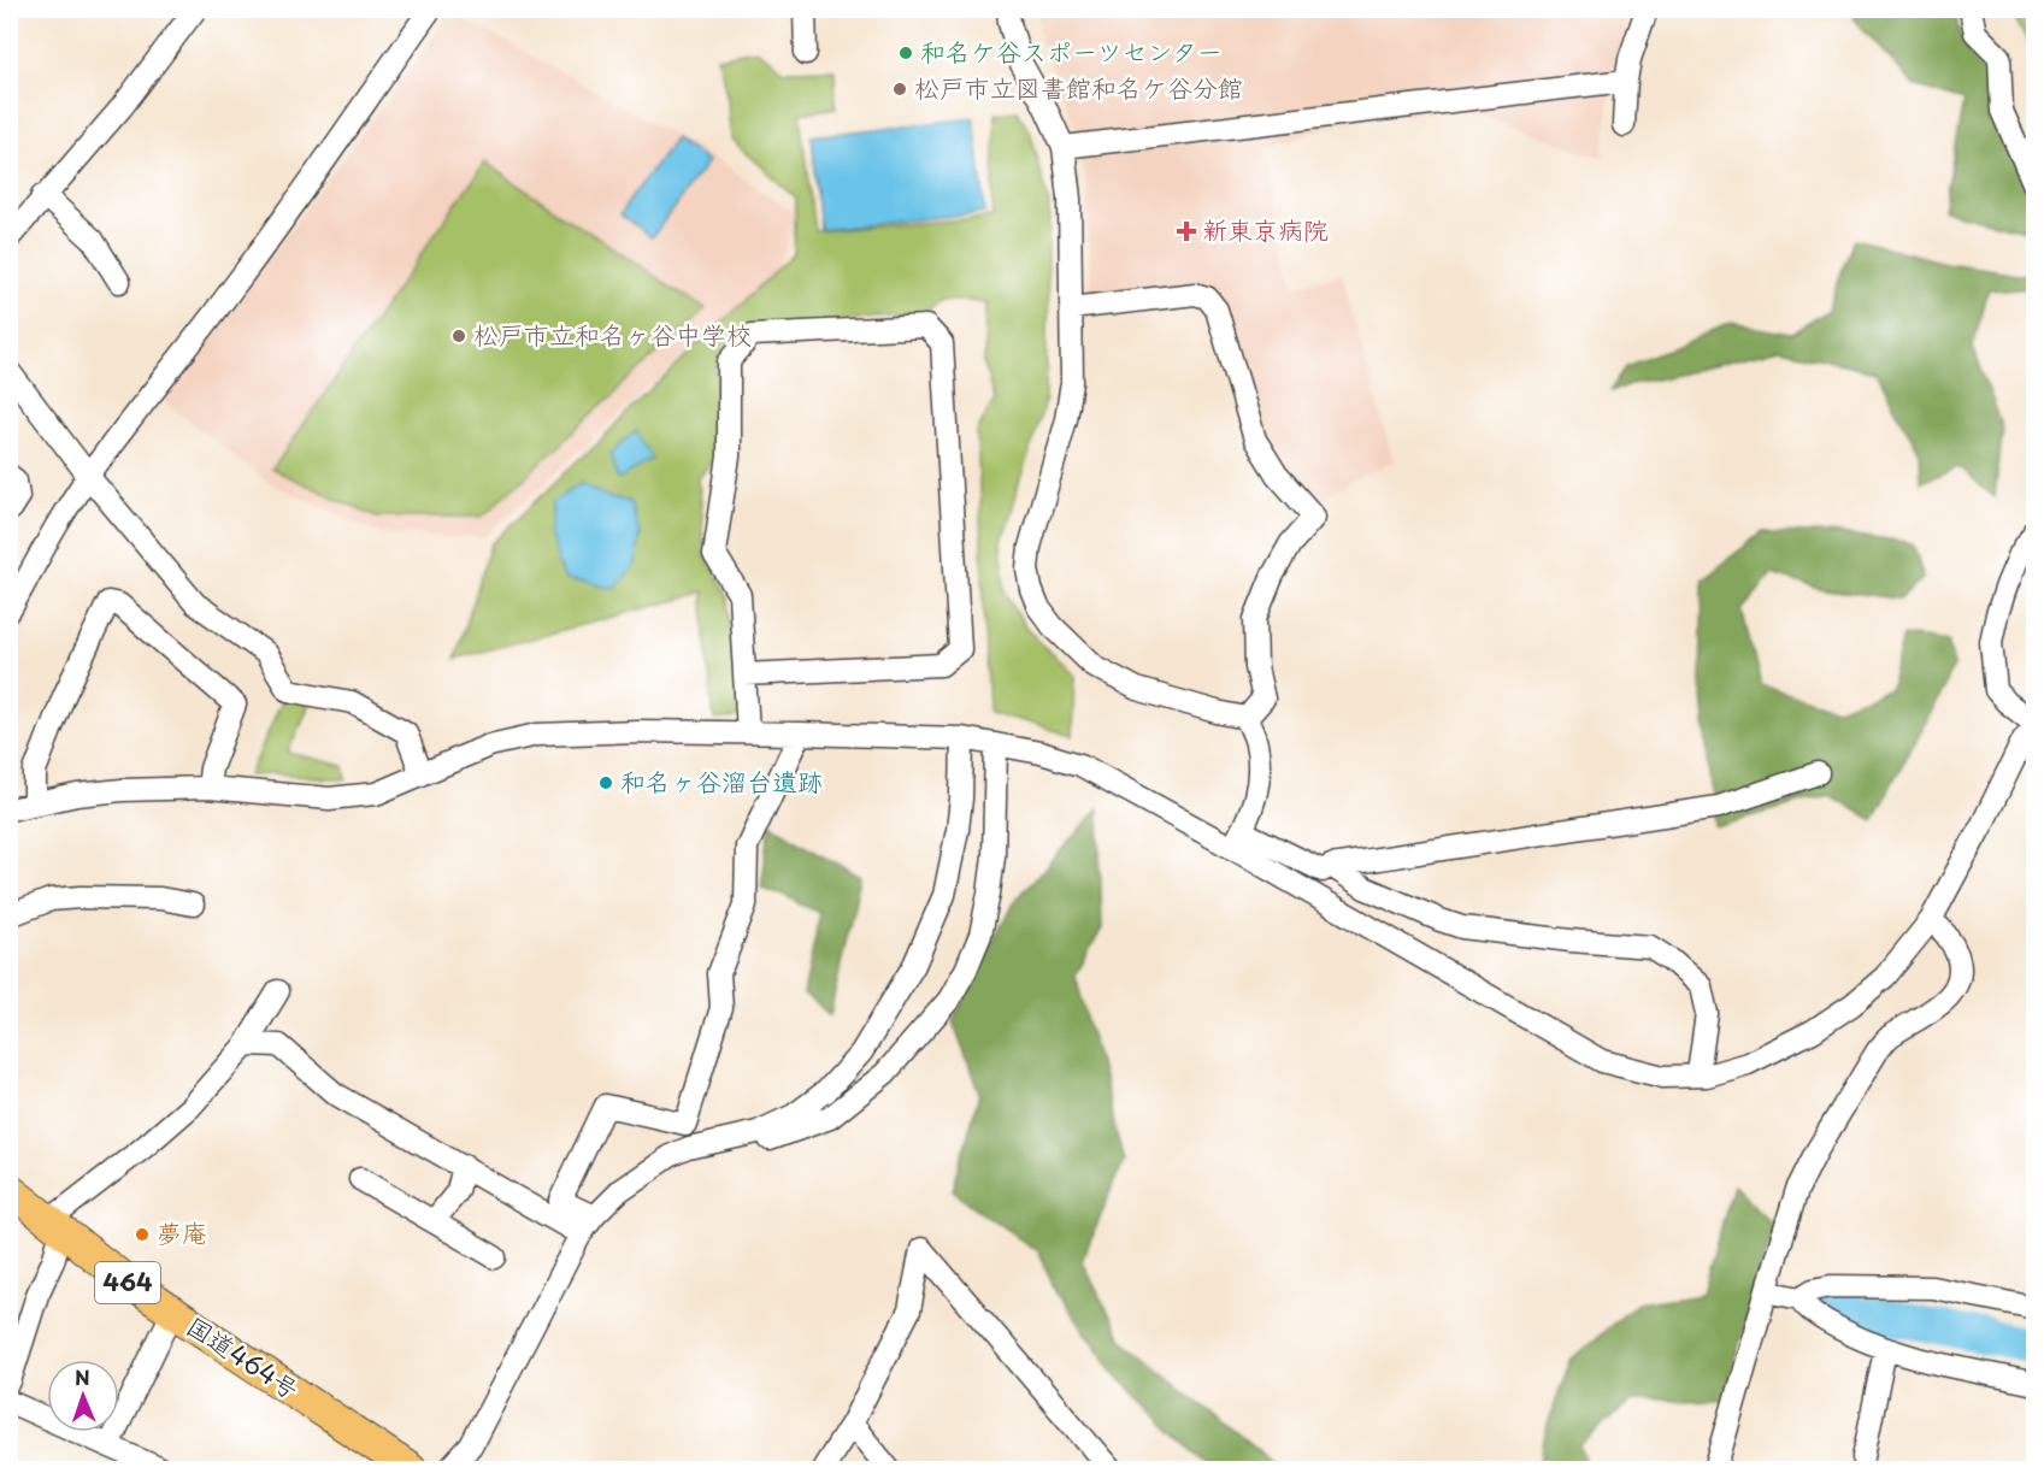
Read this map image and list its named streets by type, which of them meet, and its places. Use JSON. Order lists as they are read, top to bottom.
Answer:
{
  "streets": {
    "highway": ["464", "国道464号"]
  },
  "places": {
    "other": [
      "和名ケ谷スポーツセンター",
      "松戸市立図書館和名ケ谷分館",
      "松戸市立和名ヶ谷中学校",
      "和名ヶ谷溜台遺跡",
      "夢庵"
    ],
    "health": ["新東京病院"]
  },
  "north": "top"
}
